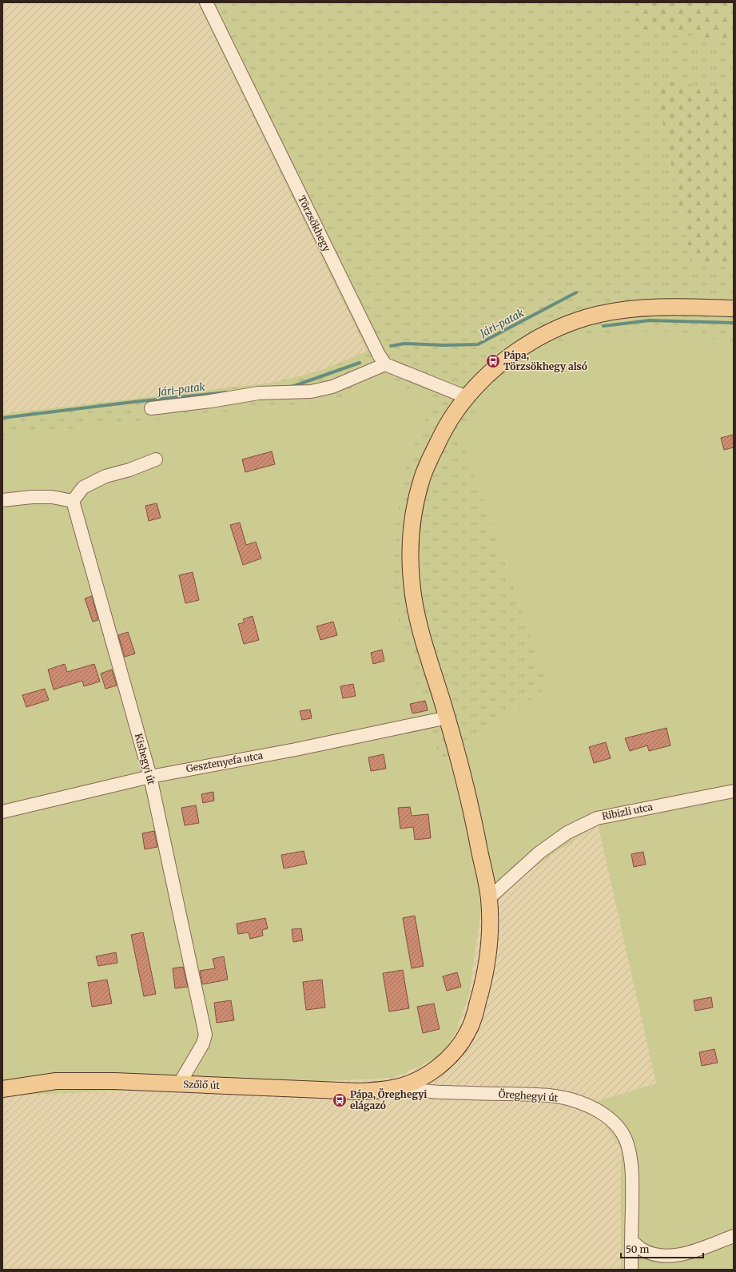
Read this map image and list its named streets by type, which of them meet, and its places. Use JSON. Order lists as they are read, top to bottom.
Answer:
{
  "streets": {
    "main road": ["Szőlő út"],
    "street": [
      "Törzsökhegy",
      "Kishegyi út",
      "Gesztenyefa utca",
      "Ribizli utca",
      "Öreghegyi út"
    ]
  },
  "crossings": [
    ["Kishegyi út", "Gesztenyefa utca"],
    ["Kishegyi út", "Szőlő út"],
    ["Gesztenyefa utca", "Szőlő út"],
    ["Ribizli utca", "Szőlő út"],
    ["Szőlő út", "Öreghegyi út"]
  ],
  "water": ["Jári-patak"],
  "places": {
    "bus stop": ["Pápa, Törzsökhegy alsó", "Pápa, Öreghegyi elágazó"]
  },
  "scale_bar": "50 m"
}
